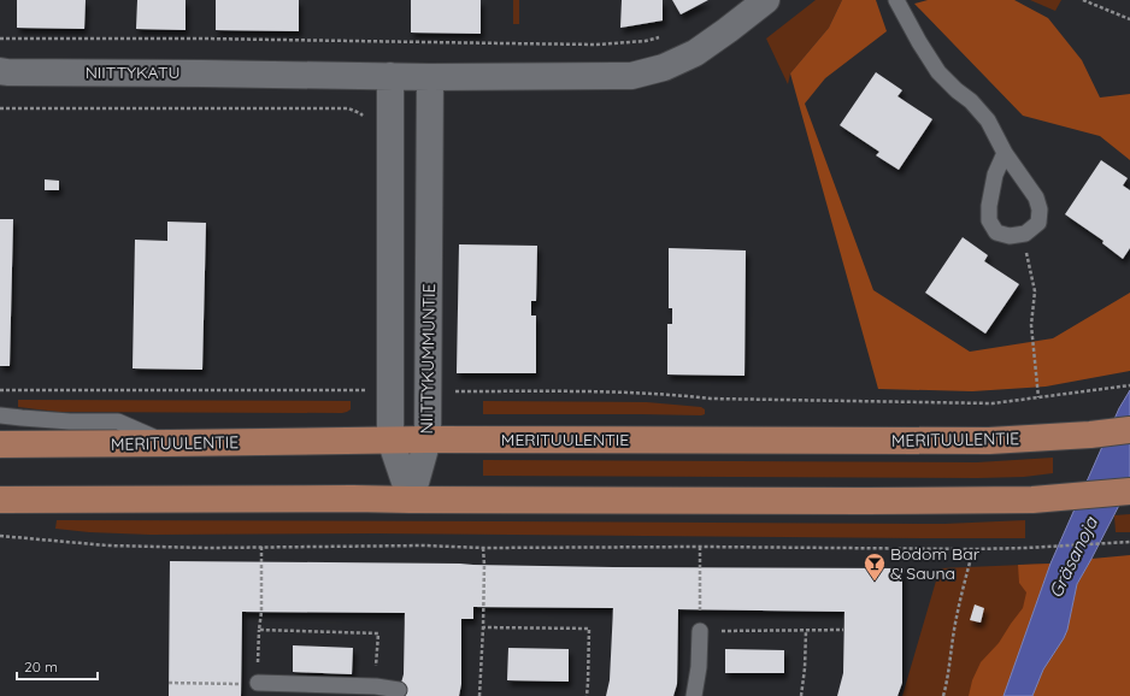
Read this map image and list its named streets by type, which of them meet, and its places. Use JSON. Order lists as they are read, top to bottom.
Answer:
{
  "streets": {
    "main road": ["MERITUULENTIE"],
    "street": ["NIITTYKATU", "NIITTYKUMMUNTIE"]
  },
  "crossings": [
    ["NIITTYKUMMUNTIE", "MERITUULENTIE"]
  ],
  "water": ["Gräsanoja"],
  "places": {
    "bar": ["Bodom Bar & Sauna"]
  },
  "scale_bar": "20 m"
}
